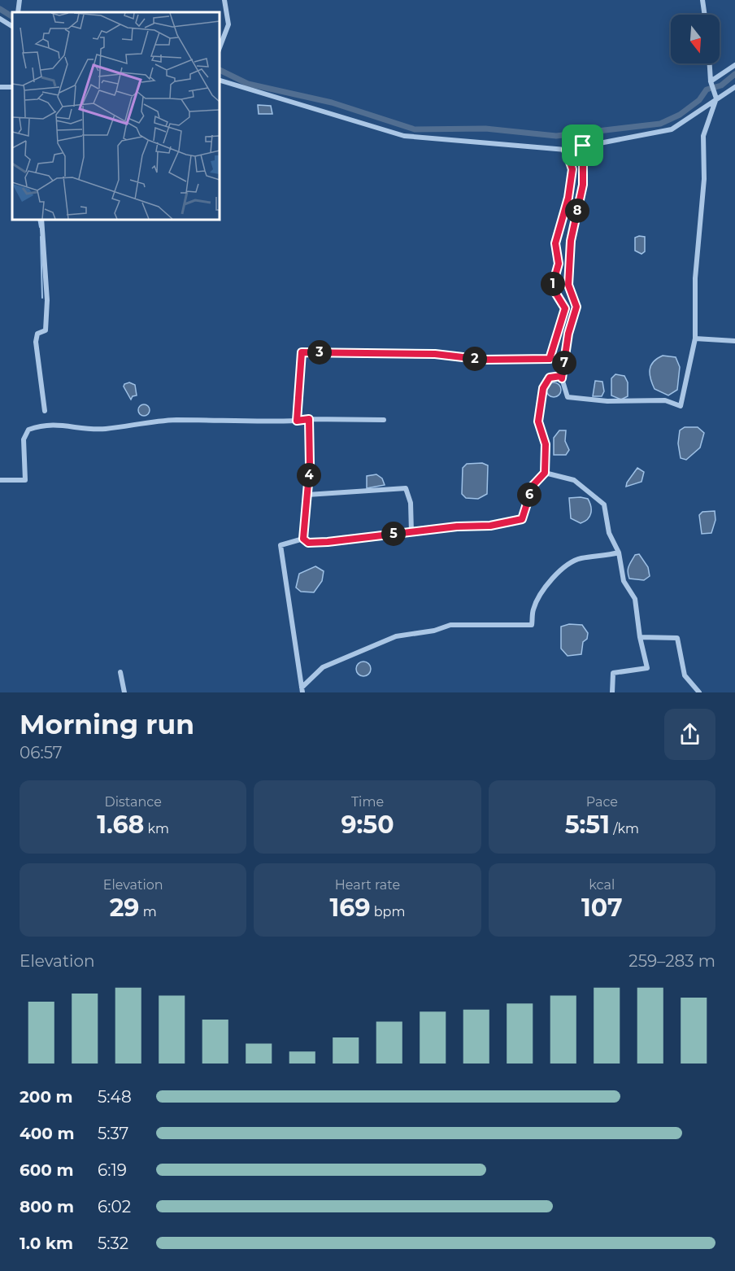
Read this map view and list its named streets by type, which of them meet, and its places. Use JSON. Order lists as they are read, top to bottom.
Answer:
{
  "north": "bottom",
  "page": {
    "pins": [
      "8",
      "1",
      "3",
      "2",
      "7",
      "4",
      "6",
      "5"
    ],
    "heading": ["Morning run", "06:57"],
    "stats": [
      ["Distance", "1.68 km"],
      ["Time", "9:50"],
      ["Pace", "5:51 /km"],
      ["Elevation", "29 m"],
      ["Heart rate", "169 bpm"],
      ["kcal", "107"]
    ],
    "chart": ["Elevation", "259–283 m"],
    "list": [
      {
        "name": "200 m",
        "note": "5:48"
      },
      {
        "name": "400 m",
        "note": "5:37"
      },
      {
        "name": "600 m",
        "note": "6:19"
      },
      {
        "name": "800 m",
        "note": "6:02"
      },
      {
        "name": "1.0 km",
        "note": "5:32"
      }
    ]
  }
}
